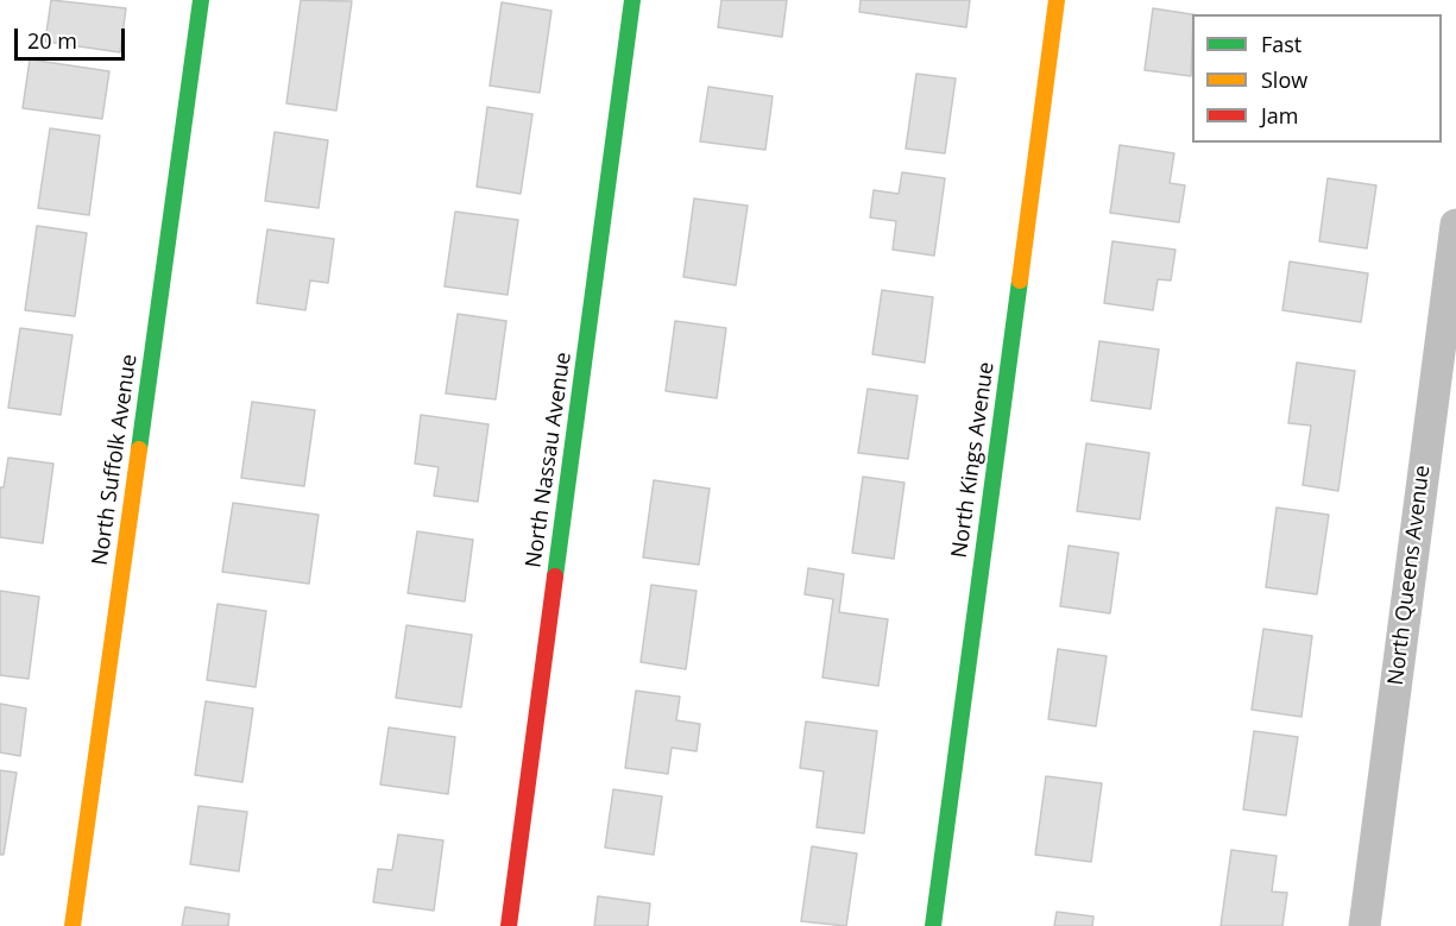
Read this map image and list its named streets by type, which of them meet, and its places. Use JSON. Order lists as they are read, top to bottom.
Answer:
{
  "streets": {
    "street": [
      "North Suffolk Avenue",
      "North Nassau Avenue",
      "North Kings Avenue",
      "North Queens Avenue"
    ]
  },
  "legend": ["Fast", "Slow", "Jam"],
  "scale_bar": "20 m"
}
